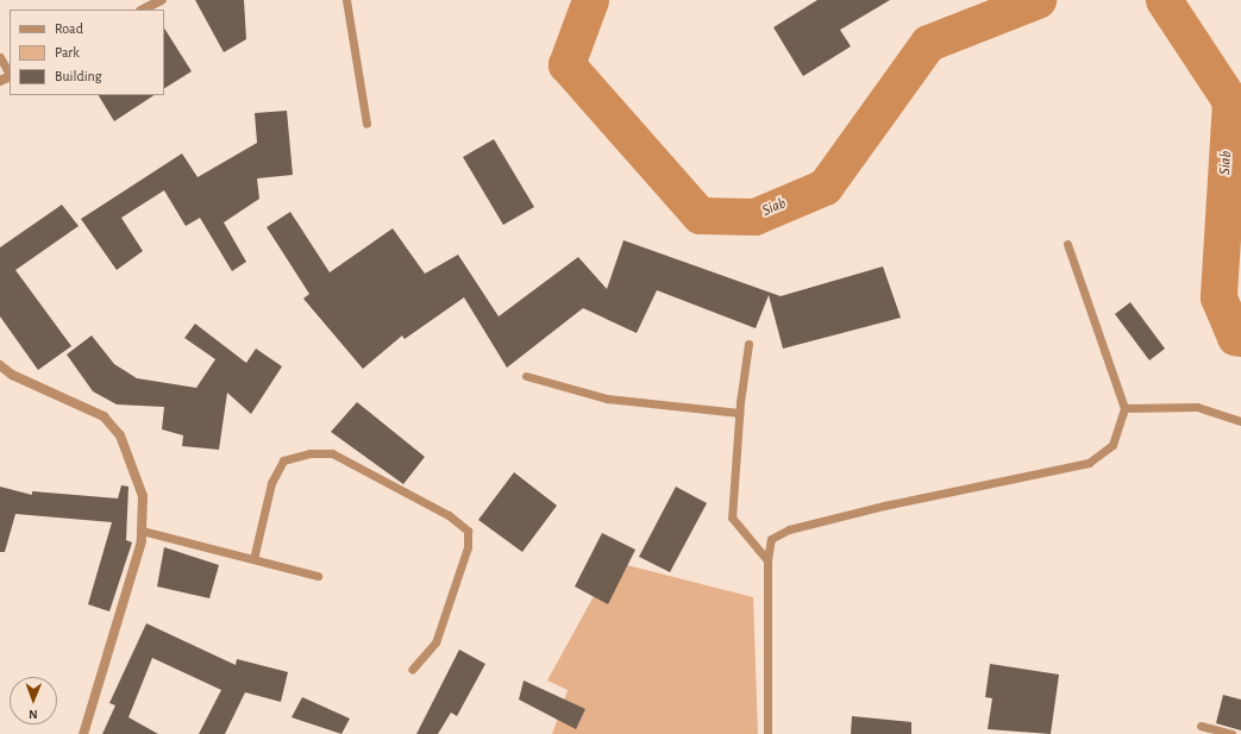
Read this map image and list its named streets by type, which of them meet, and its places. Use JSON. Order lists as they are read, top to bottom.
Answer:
{
  "water": ["Siab"],
  "legend": ["Road", "Park", "Building"],
  "north": "bottom"
}
